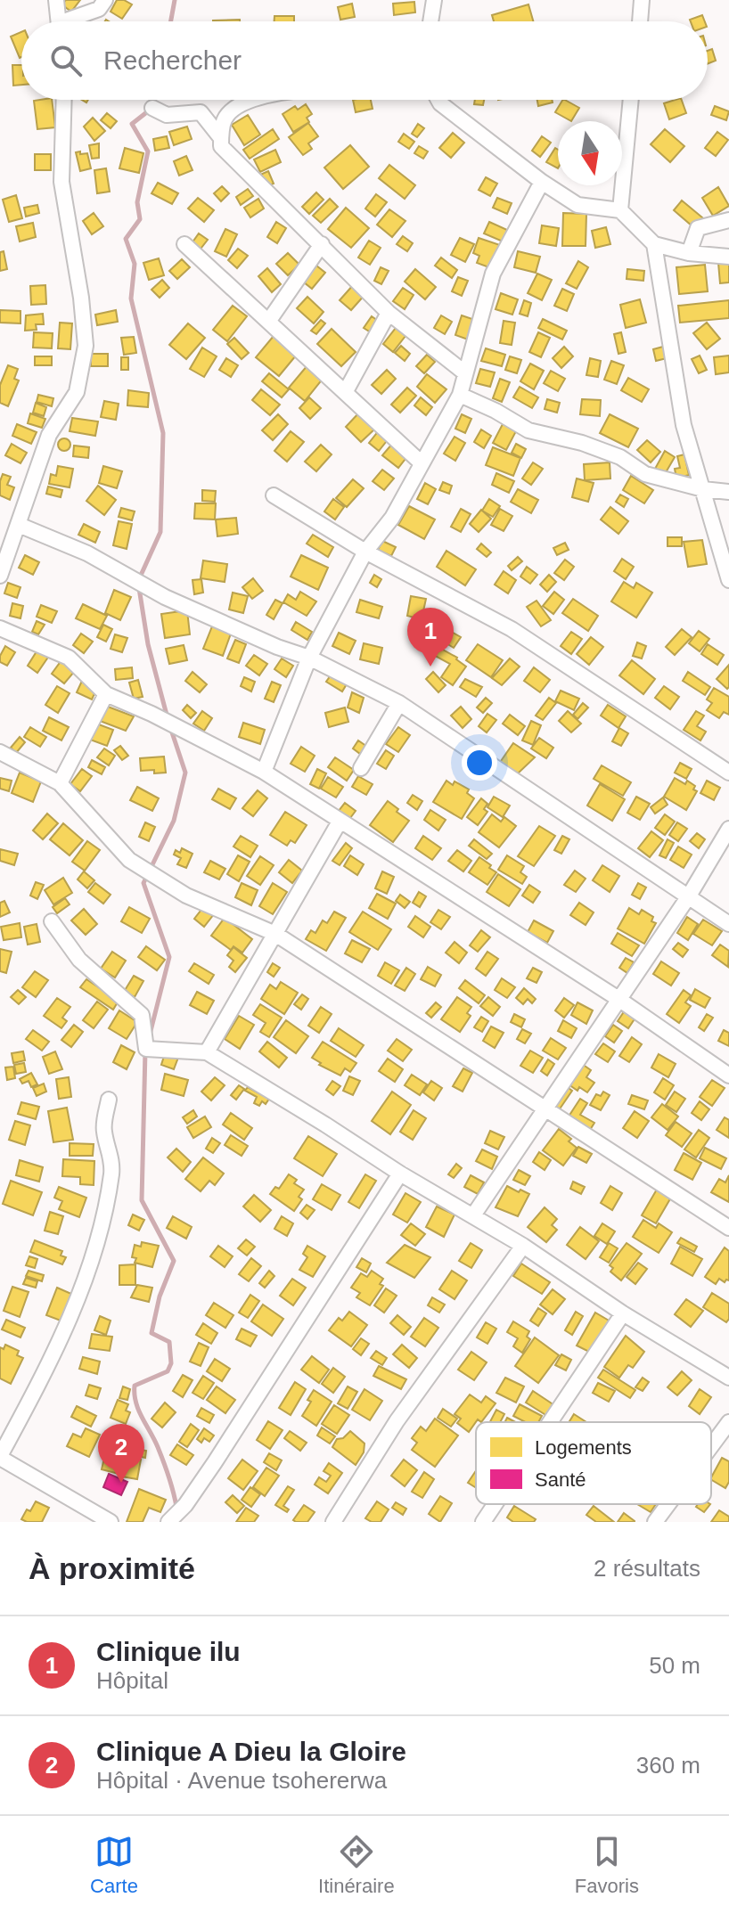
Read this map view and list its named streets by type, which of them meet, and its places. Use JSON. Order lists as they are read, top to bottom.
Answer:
{
  "legend": ["Logements", "Santé"],
  "north": "bottom",
  "page": {
    "search": "Rechercher",
    "pins": ["1", "2"],
    "heading": ["À proximité", "2 résultats"],
    "list": [
      {
        "mark": "1",
        "name": "Clinique ilu",
        "note": "Hôpital",
        "value": "50 m"
      },
      {
        "mark": "2",
        "name": "Clinique A Dieu la Gloire",
        "note": "Hôpital · Avenue tsohererwa",
        "value": "360 m"
      }
    ],
    "nav": ["Carte", "Itinéraire", "Favoris"]
  }
}
